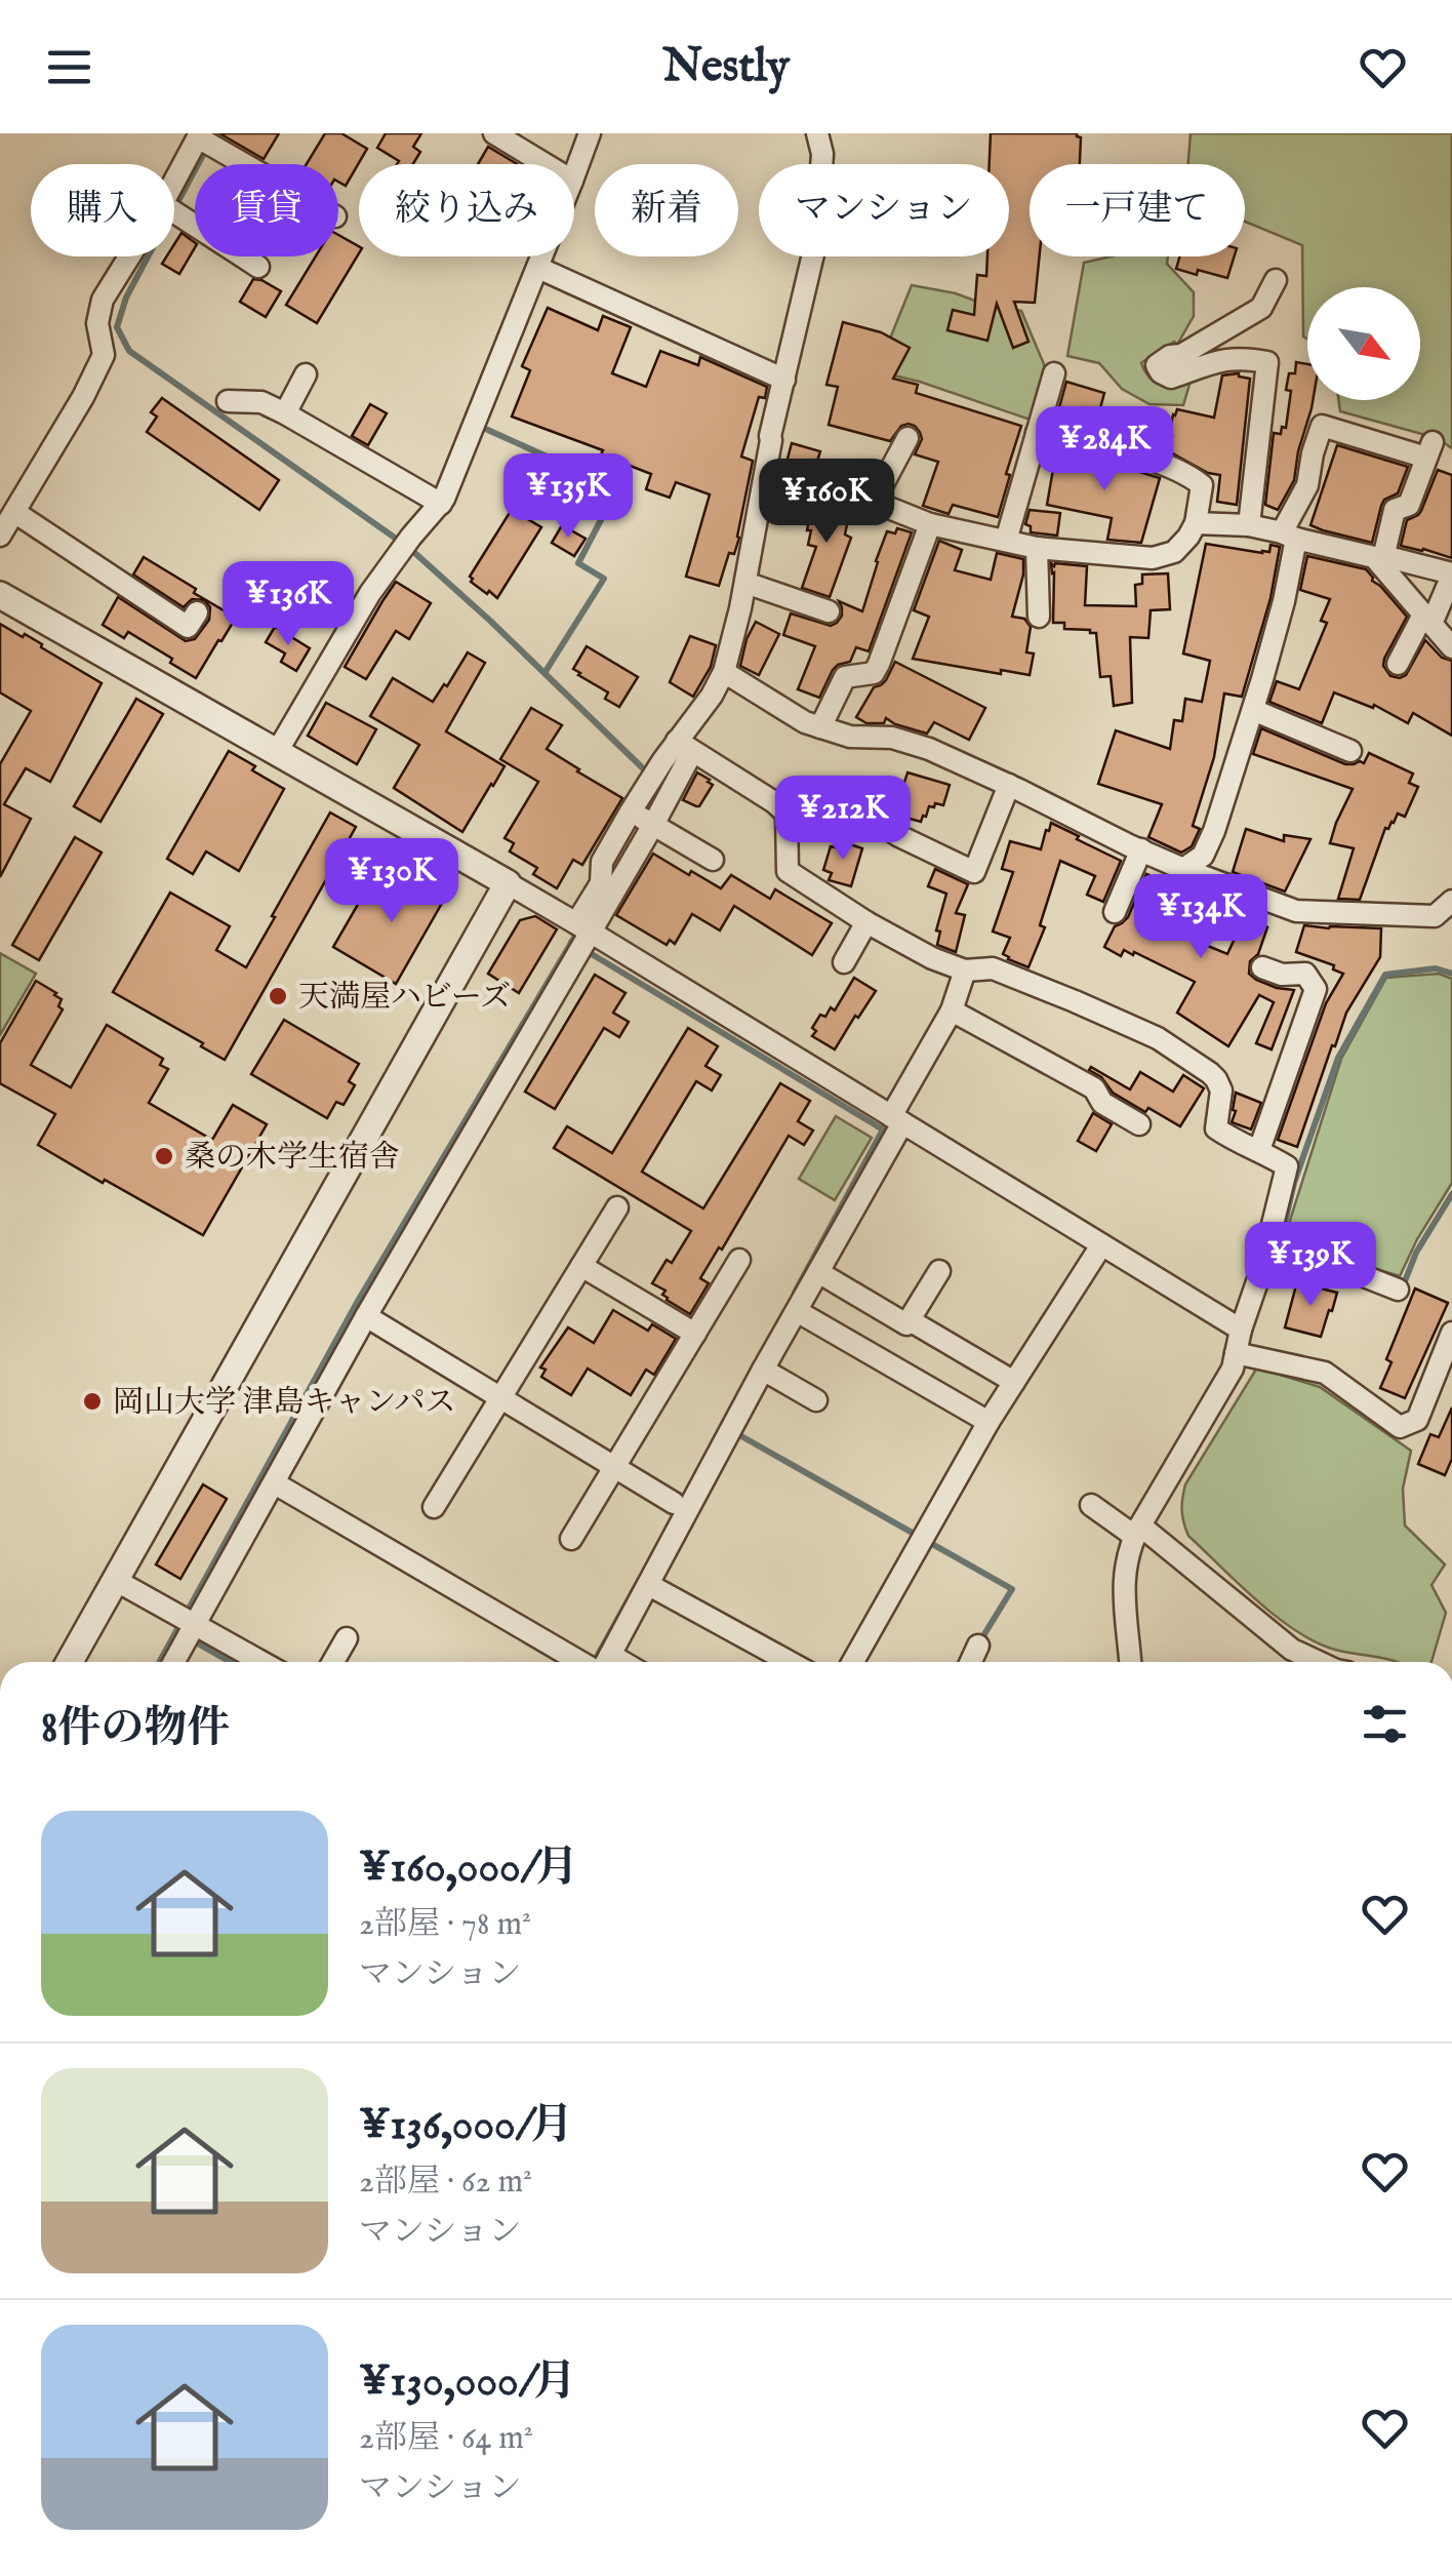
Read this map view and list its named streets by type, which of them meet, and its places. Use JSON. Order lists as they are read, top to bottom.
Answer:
{
  "places": ["天満屋ハビーズ", "桑の木学生宿舎", "岡山大学 津島キャンパス"],
  "north": "bottom right",
  "page": {
    "header": "Nestly",
    "chip": [
      "購入",
      "賃貸",
      "絞り込み",
      "新着",
      "マンション",
      "一戸建て"
    ],
    "price": [
      "¥284K",
      "¥135K",
      "¥160K",
      "¥136K",
      "¥212K",
      "¥130K",
      "¥134K",
      "¥139K"
    ],
    "heading": "8件の物件",
    "list": [
      {
        "name": "¥160,000/月",
        "note": "2部屋 · 78 m² · マンション"
      },
      {
        "name": "¥136,000/月",
        "note": "2部屋 · 62 m² · マンション"
      },
      {
        "name": "¥130,000/月",
        "note": "2部屋 · 64 m² · マンション"
      }
    ]
  }
}
